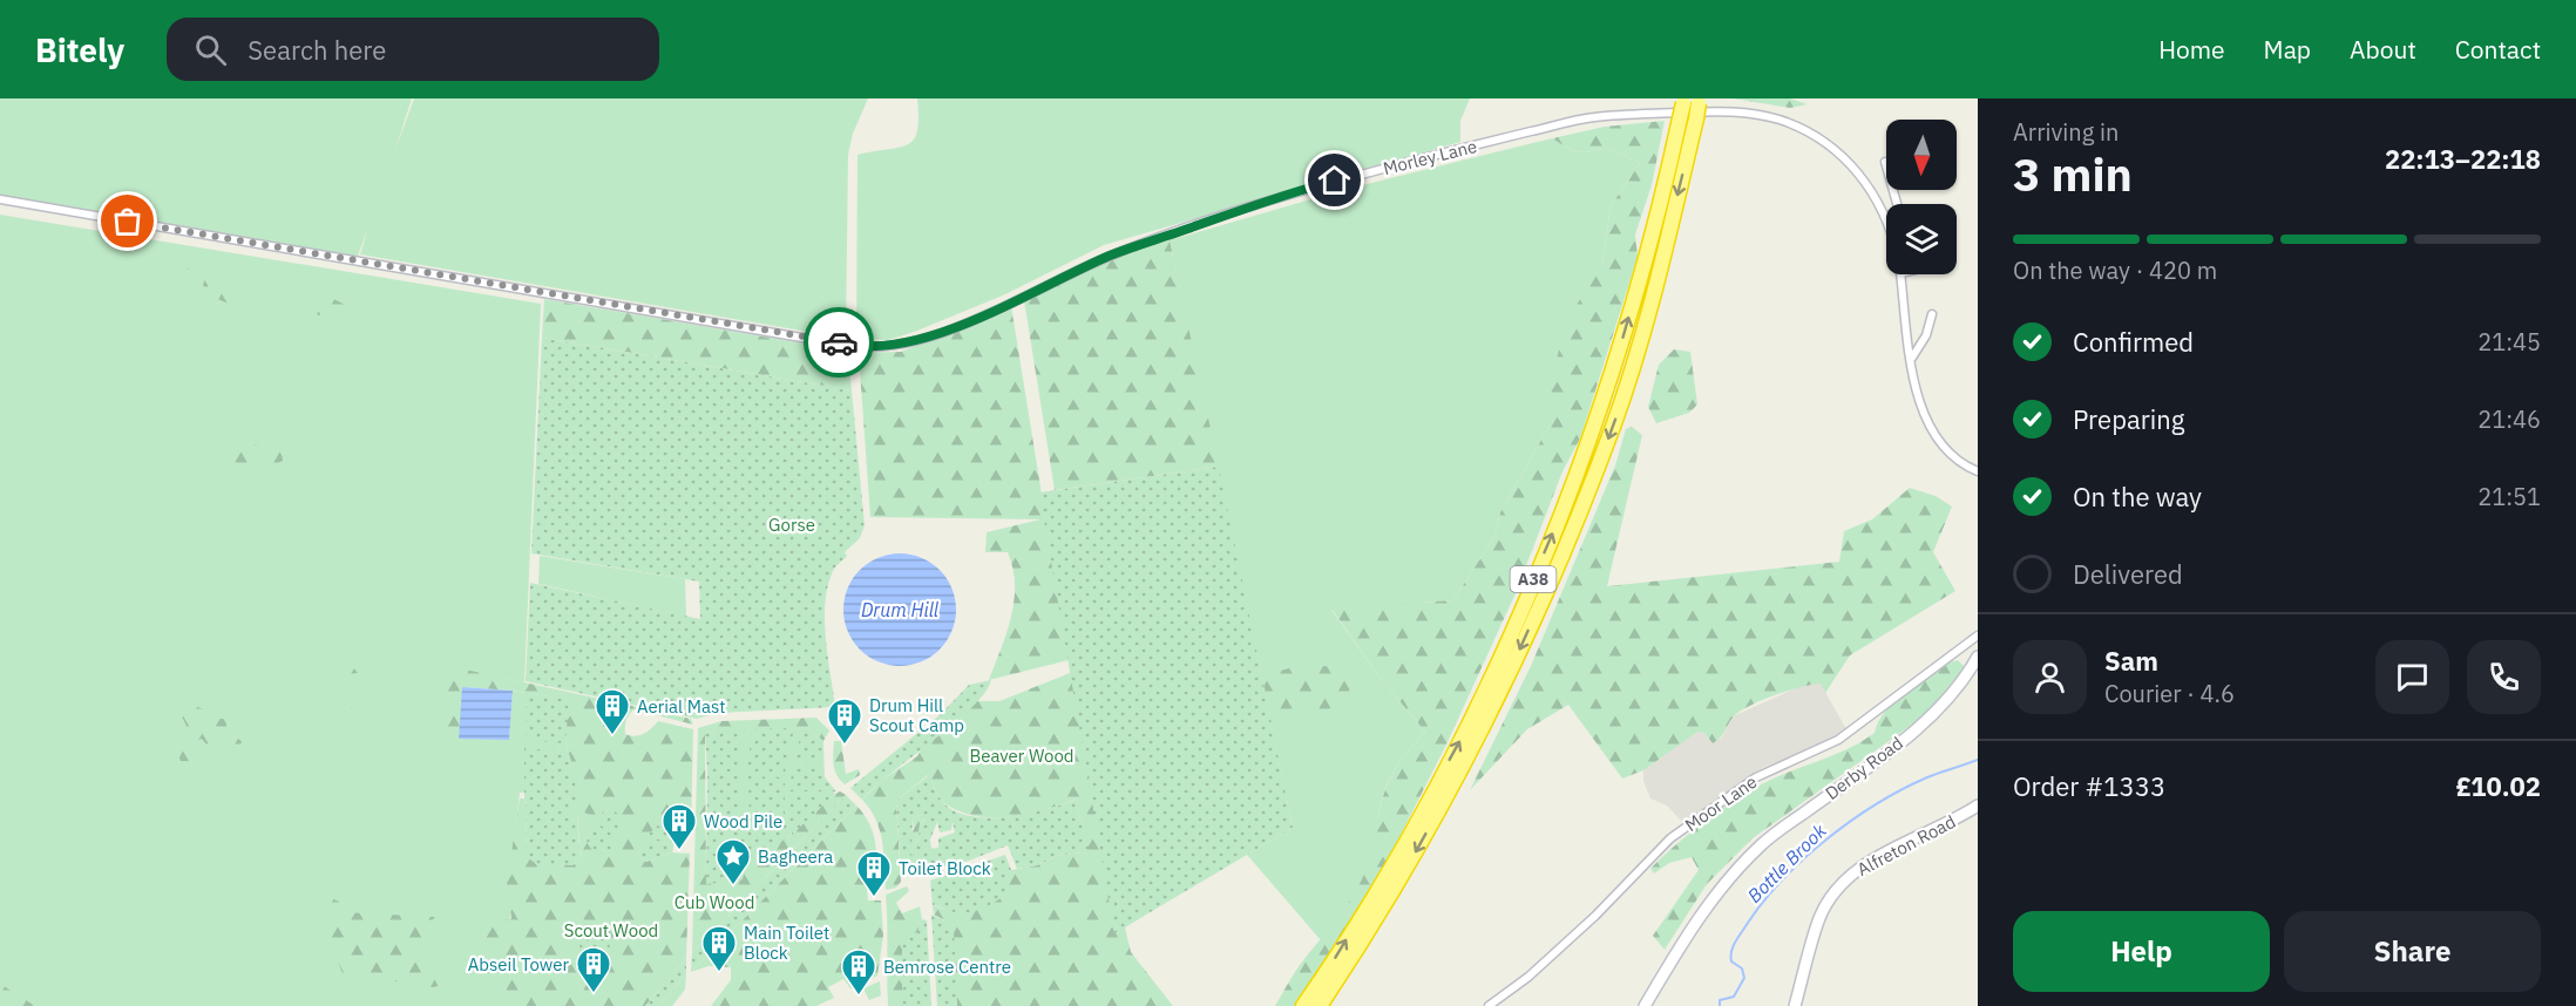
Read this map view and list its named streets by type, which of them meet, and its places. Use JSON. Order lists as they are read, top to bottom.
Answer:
{
  "streets": {
    "highway": ["A38"],
    "main road": ["Derby Road", "Alfreton Road"],
    "street": ["Morley Lane", "Moor Lane"]
  },
  "water": ["Drum Hill", "Bottle Brook"],
  "parks": [
    "Gorse",
    "Beaver Wood",
    "Cub Wood",
    "Scout Wood"
  ],
  "places": {
    "building": [
      "Aerial Mast",
      "Drum Hill Scout Camp",
      "Wood Pile",
      "Toilet Block",
      "Main Toilet Block",
      "Abseil Tower",
      "Bemrose Centre"
    ],
    "place": ["Bagheera"]
  },
  "north": "bottom",
  "page": {
    "header": "Bitely",
    "search": "Search here",
    "nav": [
      "Home",
      "Map",
      "About",
      "Contact"
    ],
    "heading": ["3 min", "Arriving in", "22:13–22:18"],
    "panel": [
      "Sam",
      "Courier · 4.6",
      "Order #1333",
      "£10.02"
    ],
    "bar": "On the way · 420 m",
    "list": [
      ["Confirmed", "21:45"],
      ["Preparing", "21:46"],
      ["On the way", "21:51"],
      "Delivered"
    ],
    "buttons": ["Help", "Share"]
  }
}
